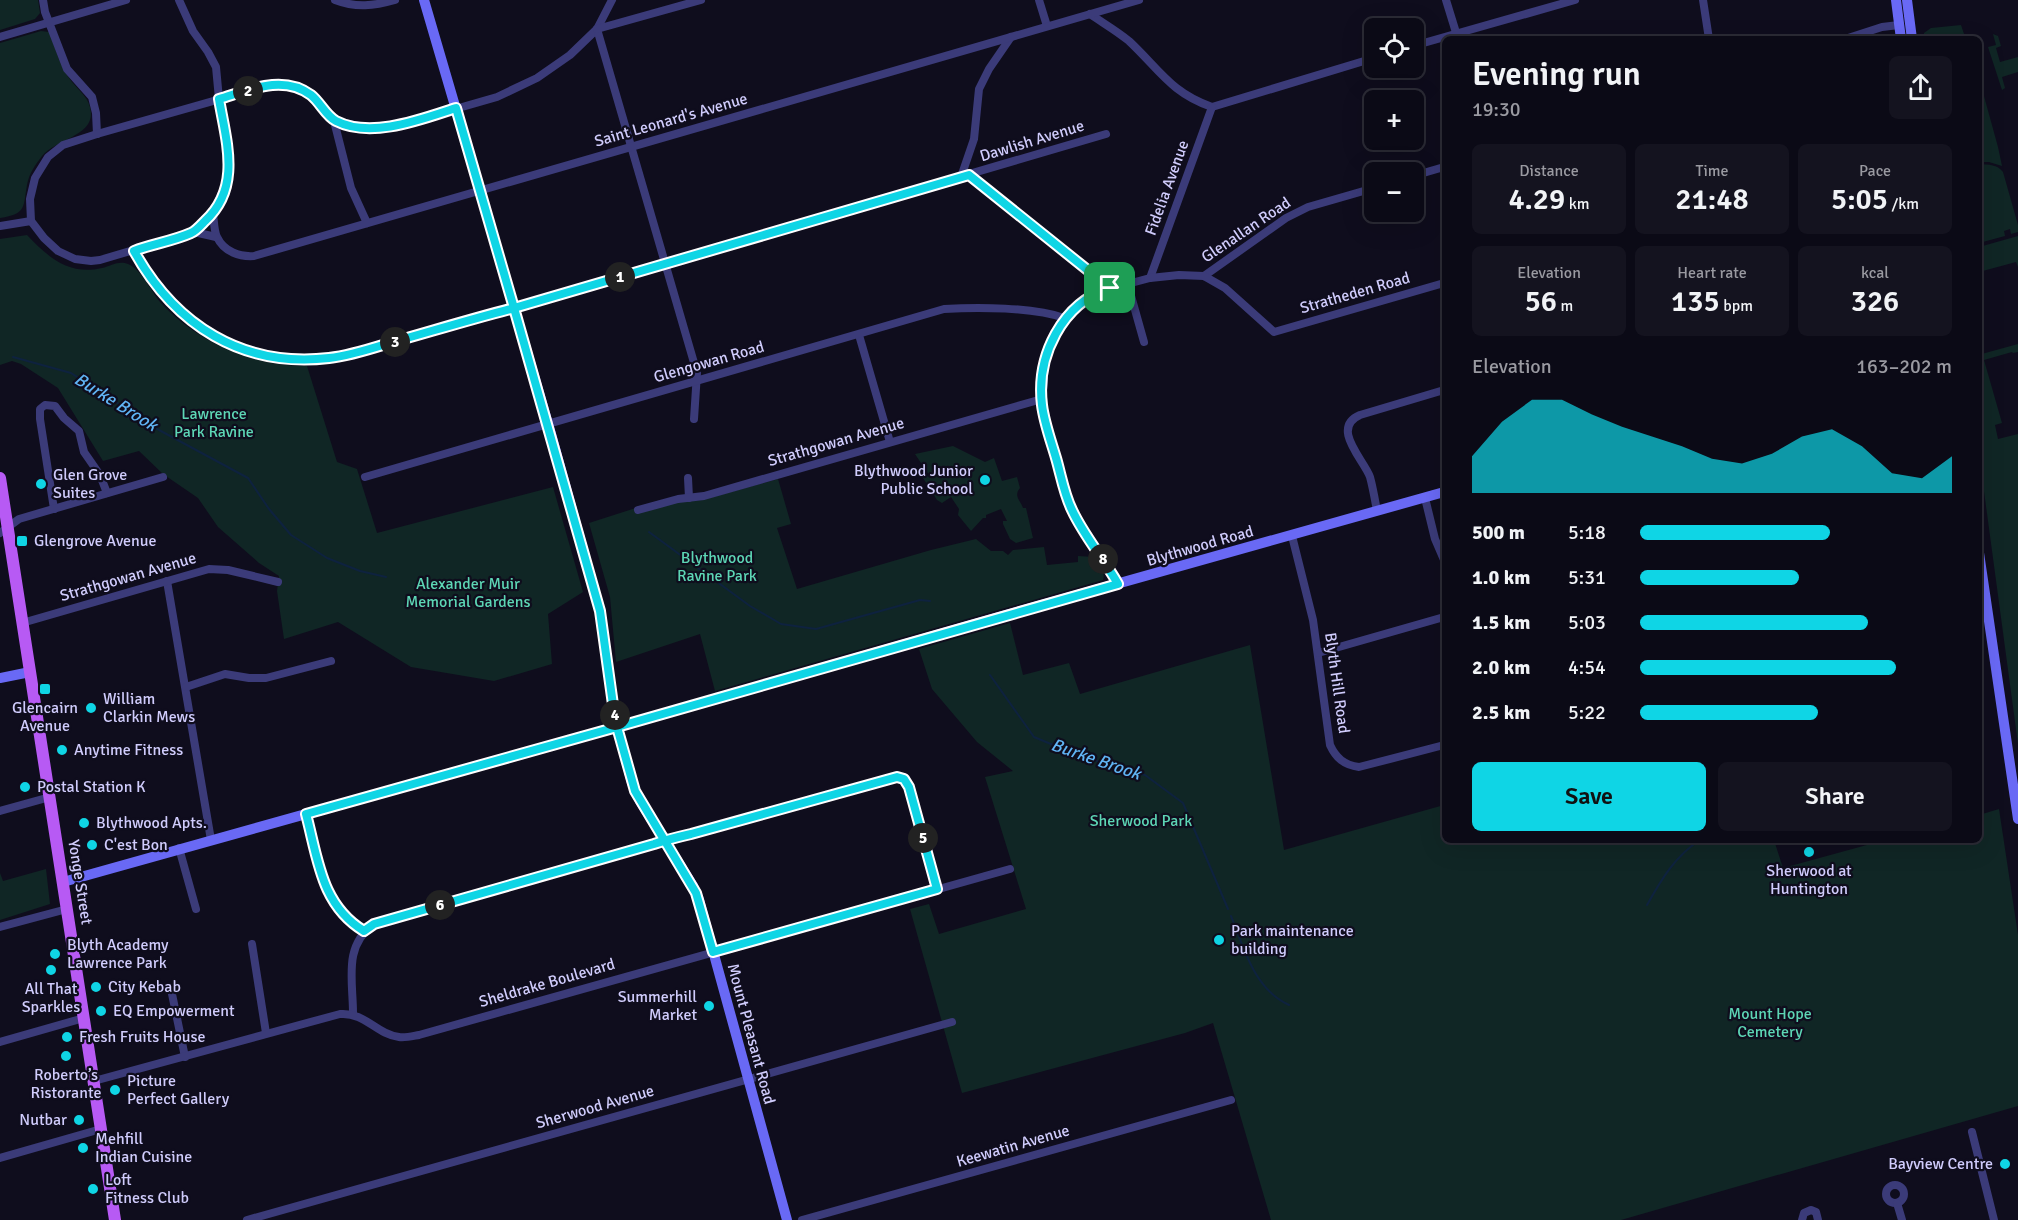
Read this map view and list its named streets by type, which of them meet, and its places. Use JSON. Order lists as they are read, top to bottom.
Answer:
{
  "streets": {
    "main road": ["Blythwood Road", "Yonge Street", "Mount Pleasant Road"],
    "street": [
      "Saint Leonard's Avenue",
      "Dawlish Avenue",
      "Fidelia Avenue",
      "Glenallan Road",
      "Stratheden Road",
      "Glengowan Road",
      "Strathgowan Avenue",
      "Blyth Hill Road",
      "Sheldrake Boulevard",
      "Sherwood Avenue",
      "Keewatin Avenue"
    ]
  },
  "crossings": [
    ["Saint Leonard's Avenue", "Mount Pleasant Road"],
    ["Dawlish Avenue", "Mount Pleasant Road"],
    ["Glenallan Road", "Stratheden Road"],
    ["Glengowan Road", "Mount Pleasant Road"],
    ["Strathgowan Avenue", "Yonge Street"],
    ["Blythwood Road", "Blyth Hill Road"],
    ["Blythwood Road", "Yonge Street"],
    ["Blythwood Road", "Mount Pleasant Road"],
    ["Sheldrake Boulevard", "Mount Pleasant Road"],
    ["Mount Pleasant Road", "Sherwood Avenue"]
  ],
  "water": ["Burke Brook"],
  "parks": [
    "Lawrence Park Ravine",
    "Blythwood Ravine Park",
    "Alexander Muir Memorial Gardens",
    "Sherwood Park",
    "Mount Hope Cemetery"
  ],
  "places": {
    "other": [
      "Blythwood Junior Public School",
      "Glen Grove Suites",
      "William Clarkin Mews",
      "Anytime Fitness",
      "Postal Station K",
      "Blythwood Apts.",
      "C'est Bon",
      "Sherwood at Huntington",
      "Park maintenance building",
      "Blyth Academy Lawrence Park",
      "All That Sparkles",
      "City Kebab",
      "Summerhill Market",
      "EQ Empowerment",
      "Fresh Fruits House",
      "Roberto’s Ristorante",
      "Picture Perfect Gallery",
      "Nutbar",
      "Mehfill Indian Cuisine",
      "Bayview Centre",
      "Loft Fitness Club"
    ],
    "transit": ["Glengrove Avenue", "Glencairn Avenue"]
  },
  "page": {
    "map_buttons": ["+", "−"],
    "heading": ["Evening run", "19:30"],
    "pins": [
      "2",
      "1",
      "3",
      "8",
      "4",
      "5",
      "6"
    ],
    "stats": [
      ["Distance", "4.29 km"],
      ["Time", "21:48"],
      ["Pace", "5:05 /km"],
      ["Elevation", "56 m"],
      ["Heart rate", "135 bpm"],
      ["kcal", "326"]
    ],
    "chart": ["Elevation", "163–202 m"],
    "list": [
      {
        "name": "500 m",
        "note": "5:18"
      },
      {
        "name": "1.0 km",
        "note": "5:31"
      },
      {
        "name": "1.5 km",
        "note": "5:03"
      },
      {
        "name": "2.0 km",
        "note": "4:54"
      },
      {
        "name": "2.5 km",
        "note": "5:22"
      }
    ],
    "buttons": ["Save", "Share"]
  }
}
